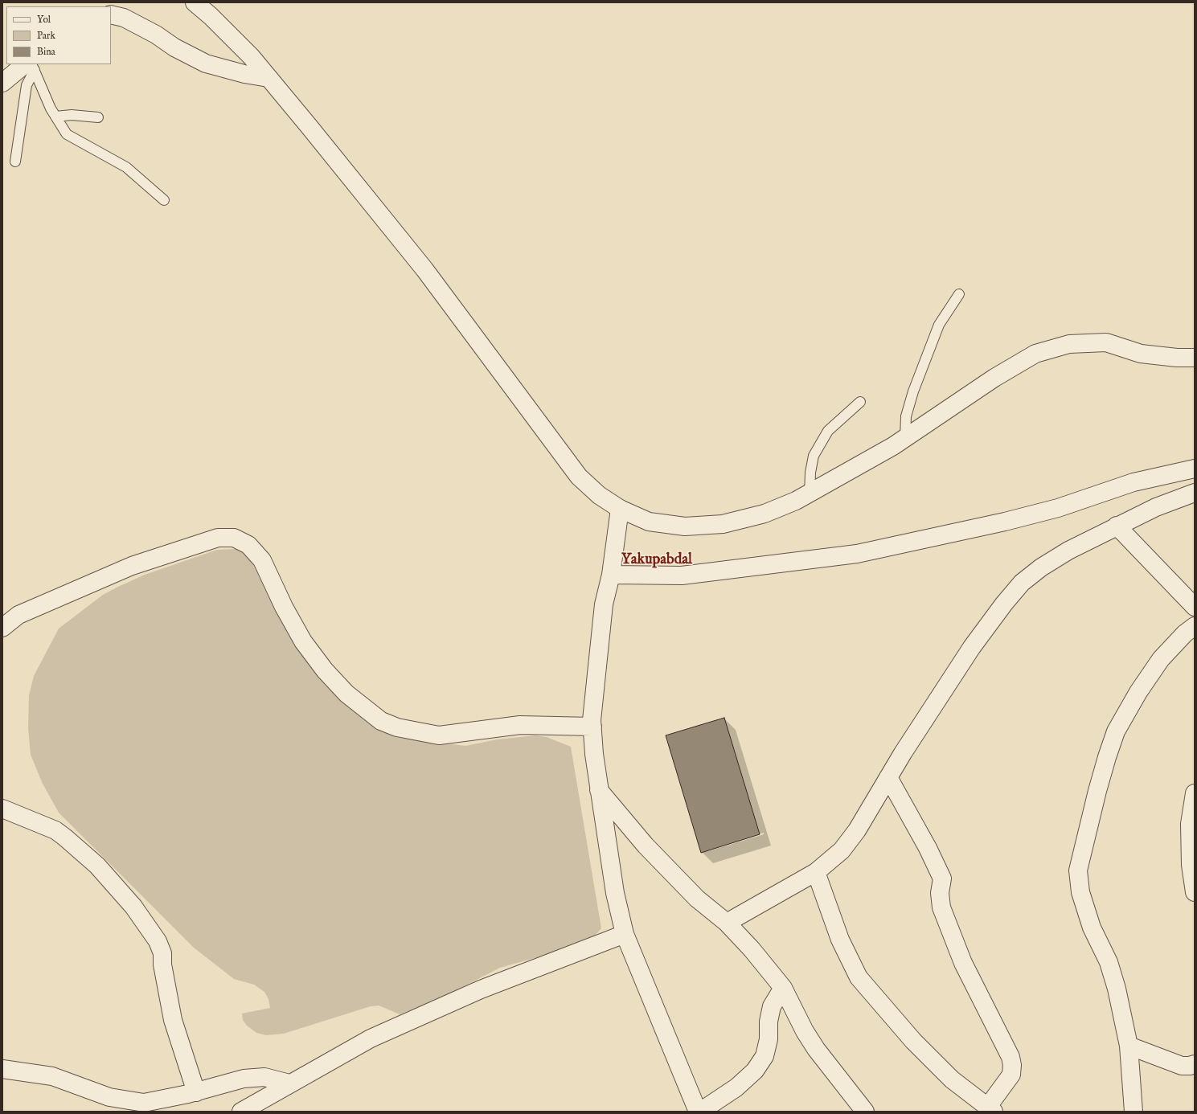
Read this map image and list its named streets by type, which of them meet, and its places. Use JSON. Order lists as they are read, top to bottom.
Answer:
{
  "districts": ["Yakupabdal"],
  "legend": ["Yol", "Park", "Bina"]
}
